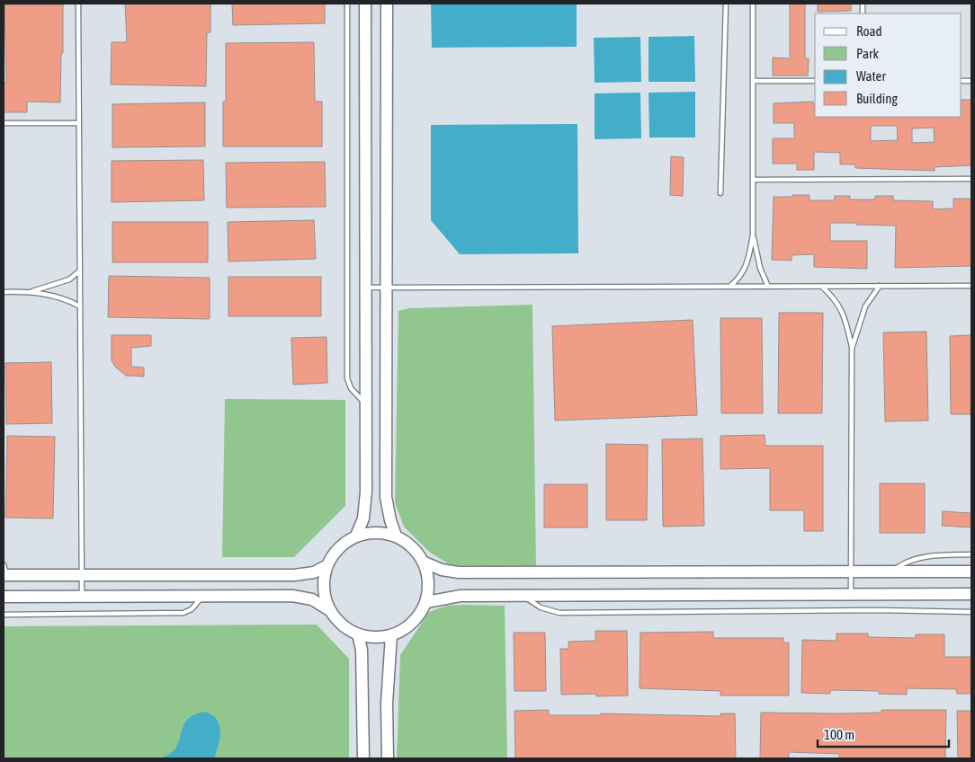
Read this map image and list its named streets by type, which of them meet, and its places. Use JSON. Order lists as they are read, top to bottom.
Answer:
{
  "legend": [
    "Road",
    "Park",
    "Water",
    "Building"
  ],
  "scale_bar": "100 m"
}
